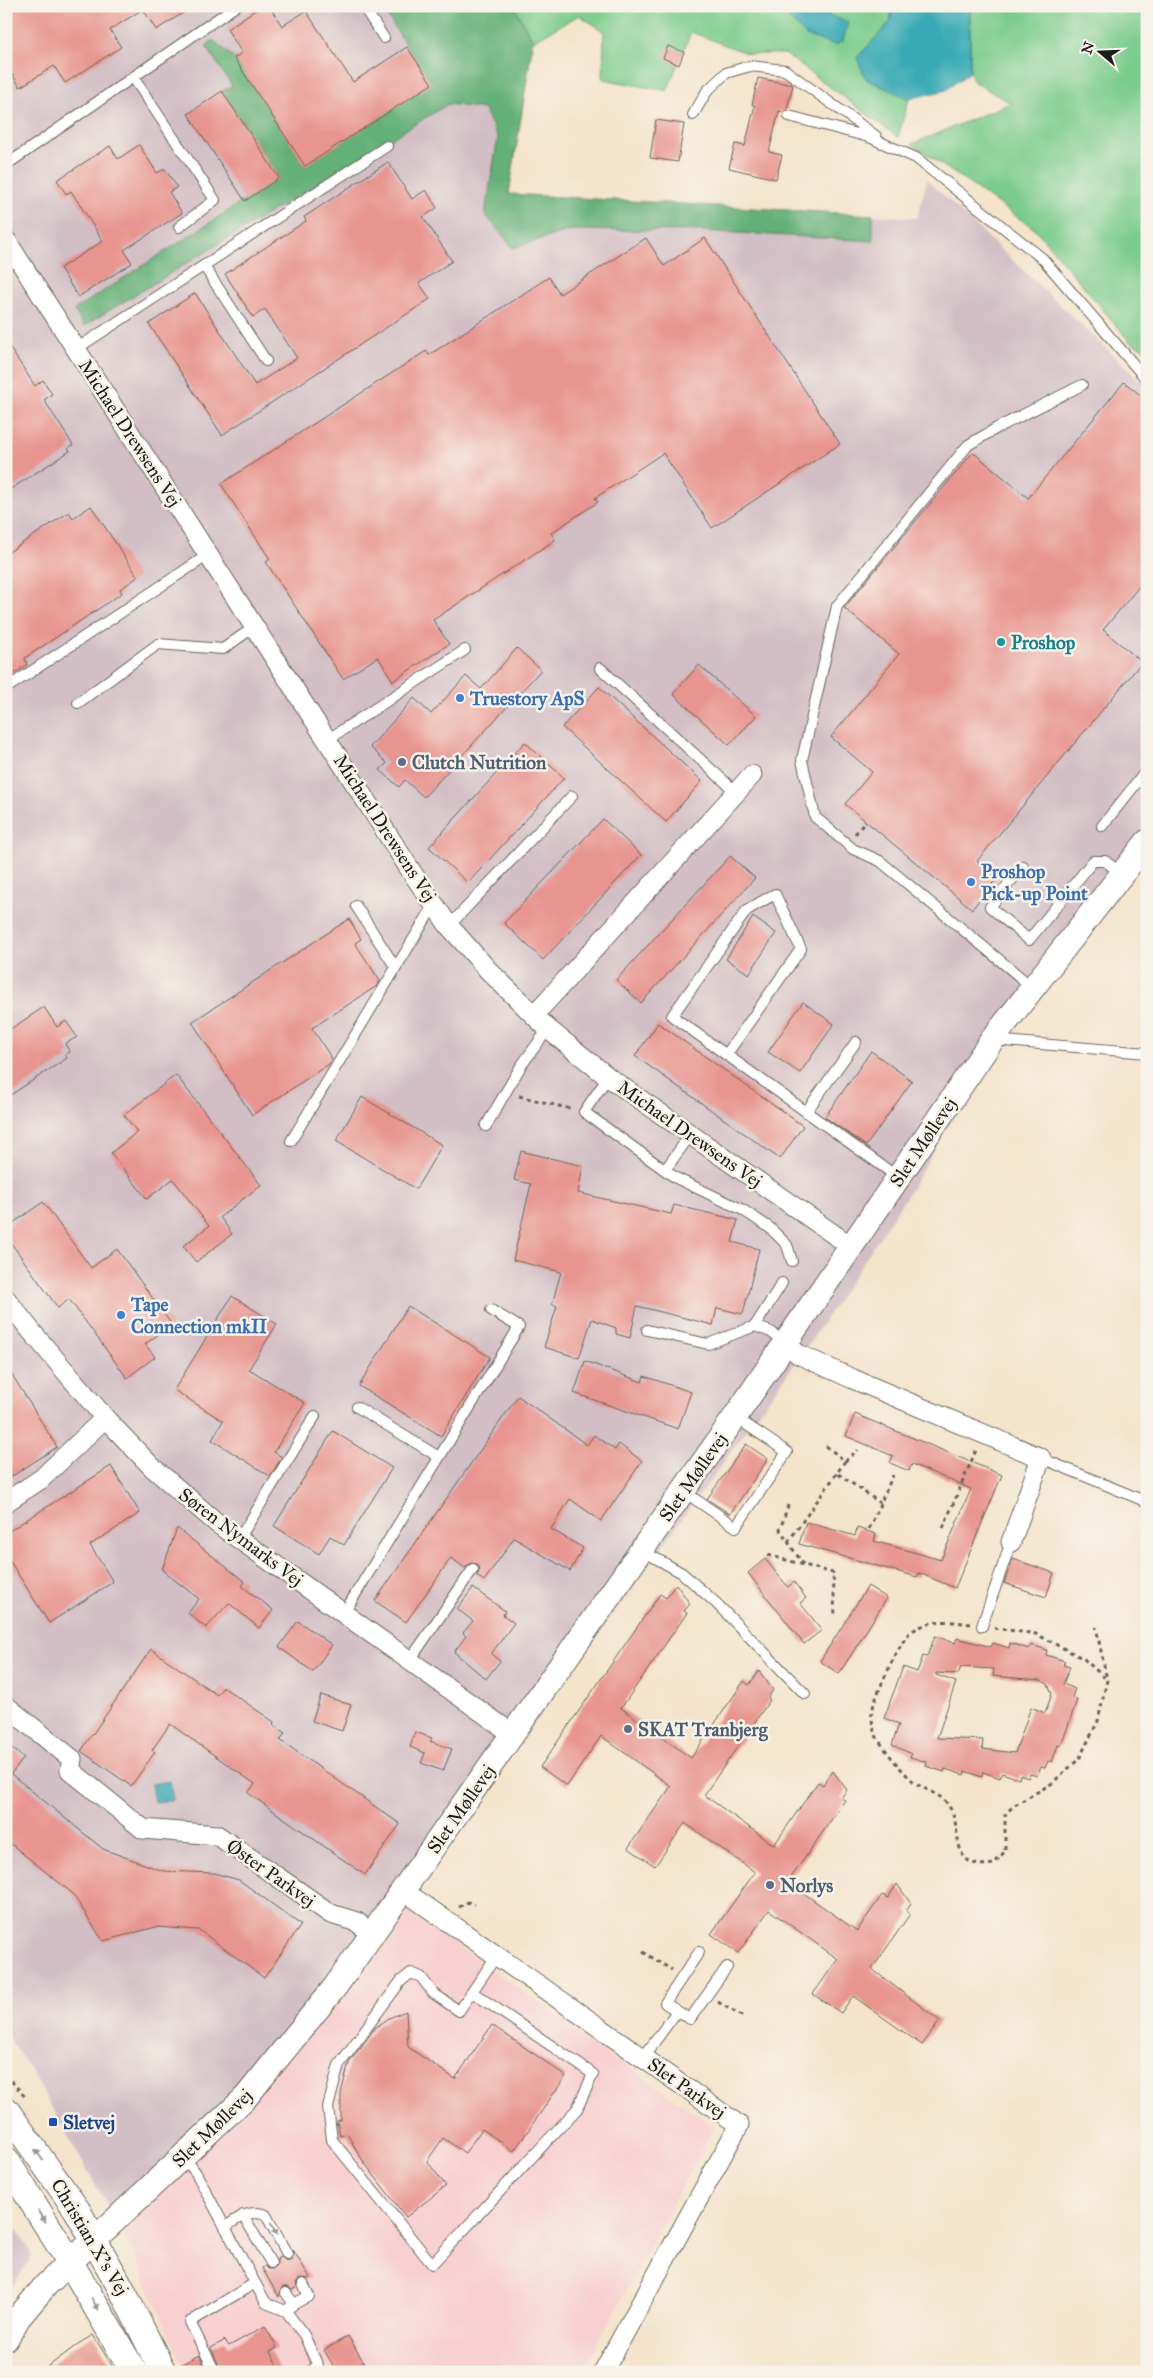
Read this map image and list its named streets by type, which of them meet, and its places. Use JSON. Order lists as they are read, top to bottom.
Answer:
{
  "streets": {
    "main road": ["Christian X's Vej"],
    "street": [
      "Michael Drewsens Vej",
      "Slet Møllevej",
      "Søren Nymarks Vej",
      "Øster Parkvej",
      "Slet Parkvej"
    ]
  },
  "crossings": [
    ["Michael Drewsens Vej", "Slet Møllevej"],
    ["Slet Møllevej", "Søren Nymarks Vej"],
    ["Slet Møllevej", "Øster Parkvej"],
    ["Slet Møllevej", "Slet Parkvej"],
    ["Slet Møllevej", "Christian X's Vej"]
  ],
  "places": {
    "other": [
      "Proshop",
      "Truestory ApS",
      "Clutch Nutrition",
      "Proshop Pick-up Point",
      "Tape Connection mkII",
      "SKAT Tranbjerg",
      "Norlys"
    ],
    "transit": ["Sletvej"]
  },
  "north": "left"
}
